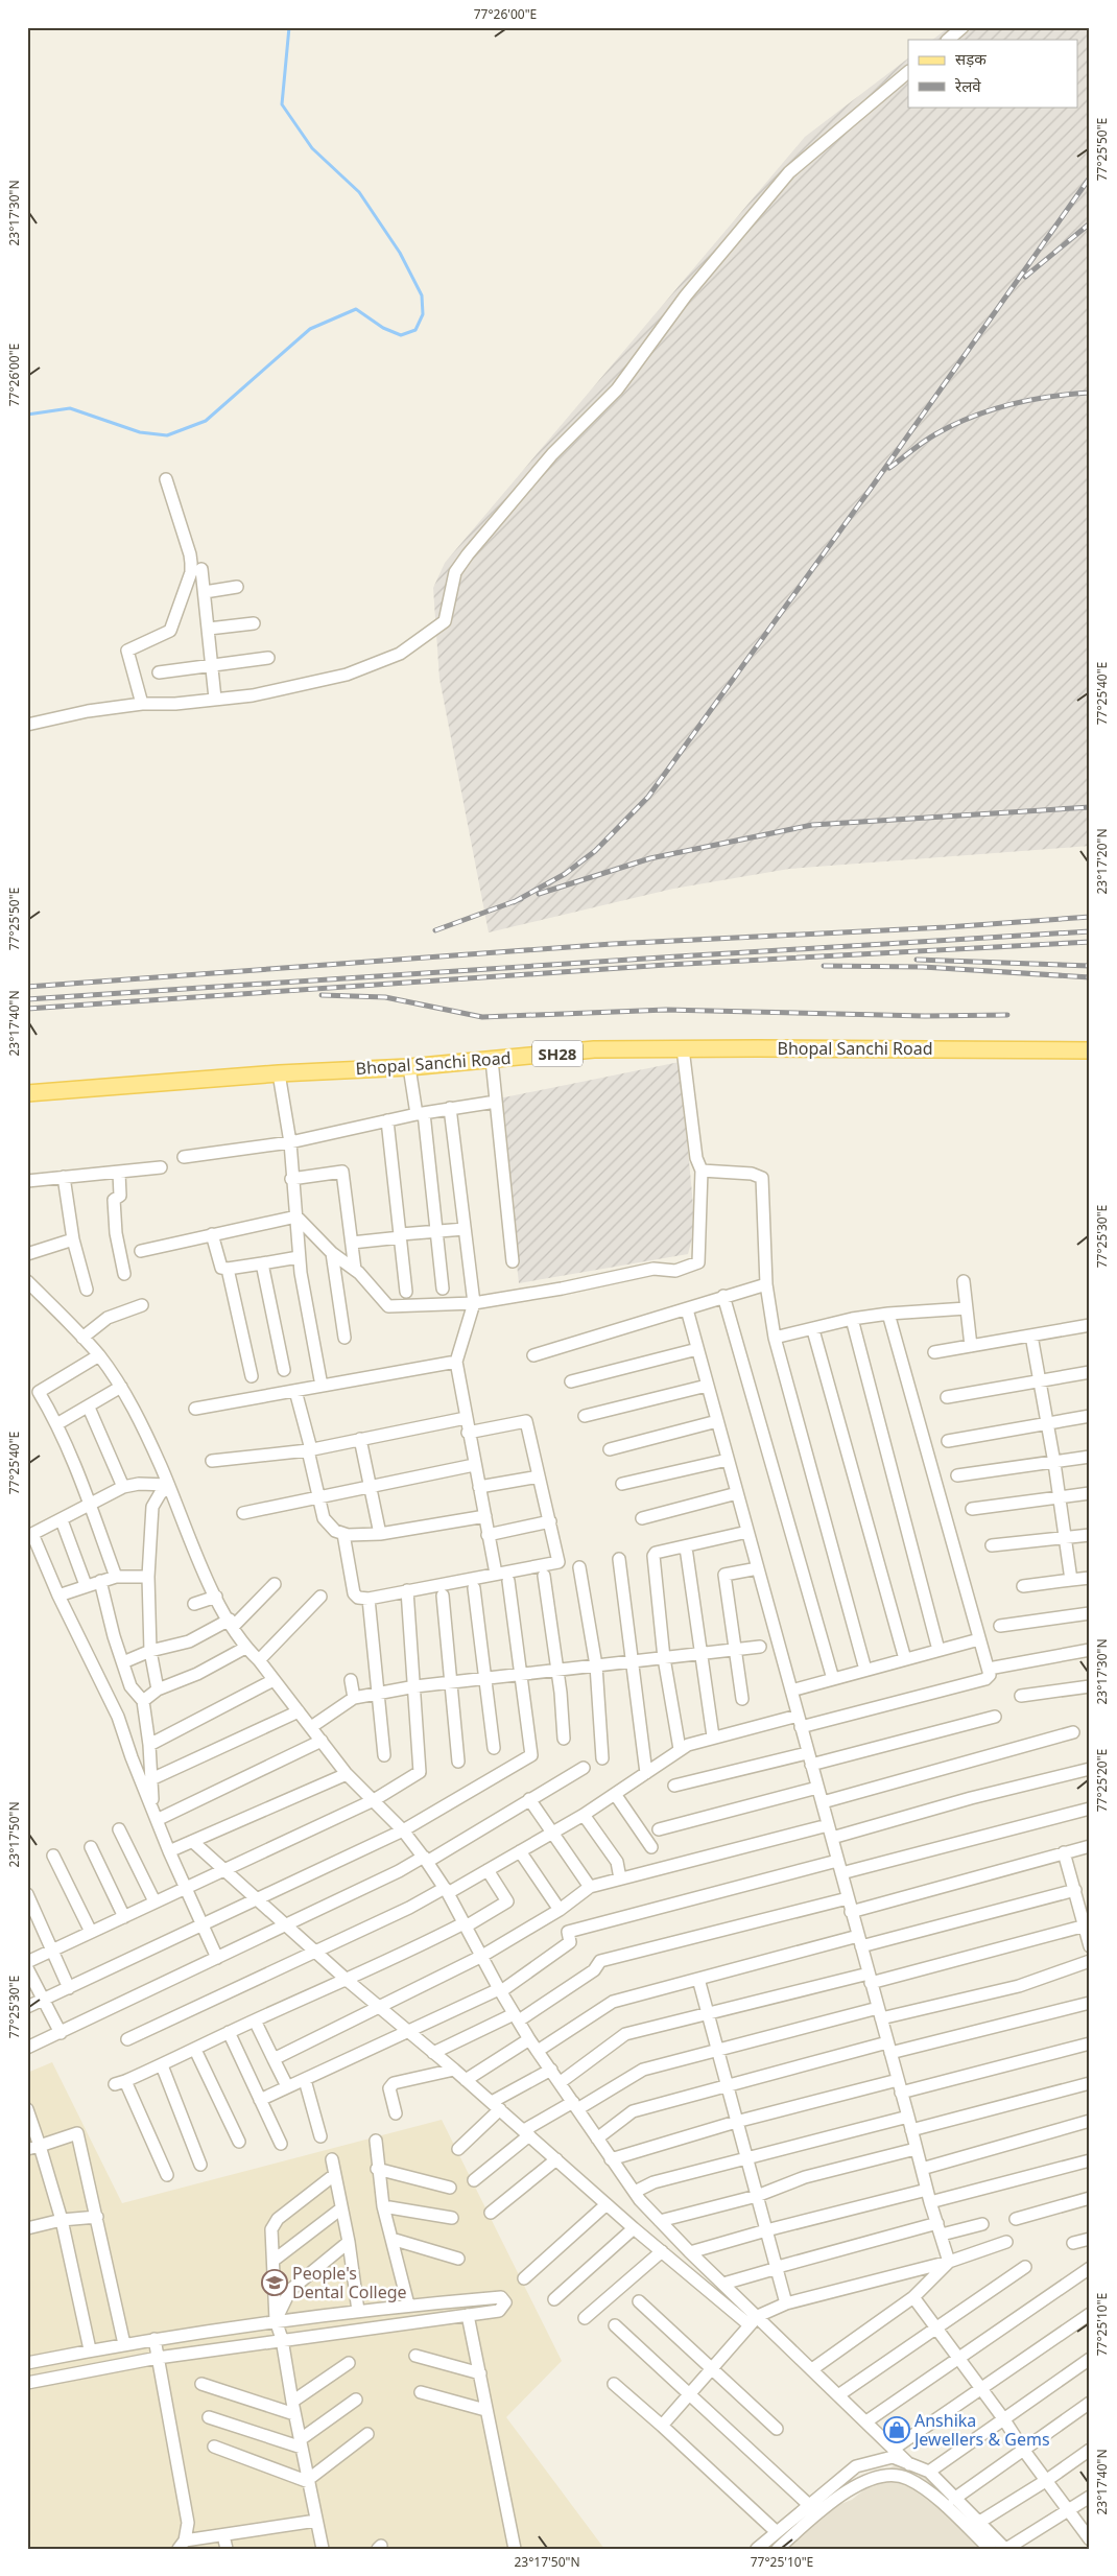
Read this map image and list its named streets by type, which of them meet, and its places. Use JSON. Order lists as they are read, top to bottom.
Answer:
{
  "streets": {
    "main road": ["Bhopal Sanchi Road", "SH28"]
  },
  "places": {
    "school or university": ["People's Dental College"],
    "shop": ["Anshika Jewellers & Gems"]
  },
  "legend": ["सड़क", "रेलवे"],
  "coordinates": [
    "77°26'00\"E",
    "77°25'50\"E",
    "23°17'30\"N",
    "77°25'40\"E",
    "23°17'20\"N",
    "23°17'40\"N",
    "77°25'30\"E",
    "77°25'20\"E",
    "23°17'50\"N",
    "77°25'10\"E"
  ]
}
